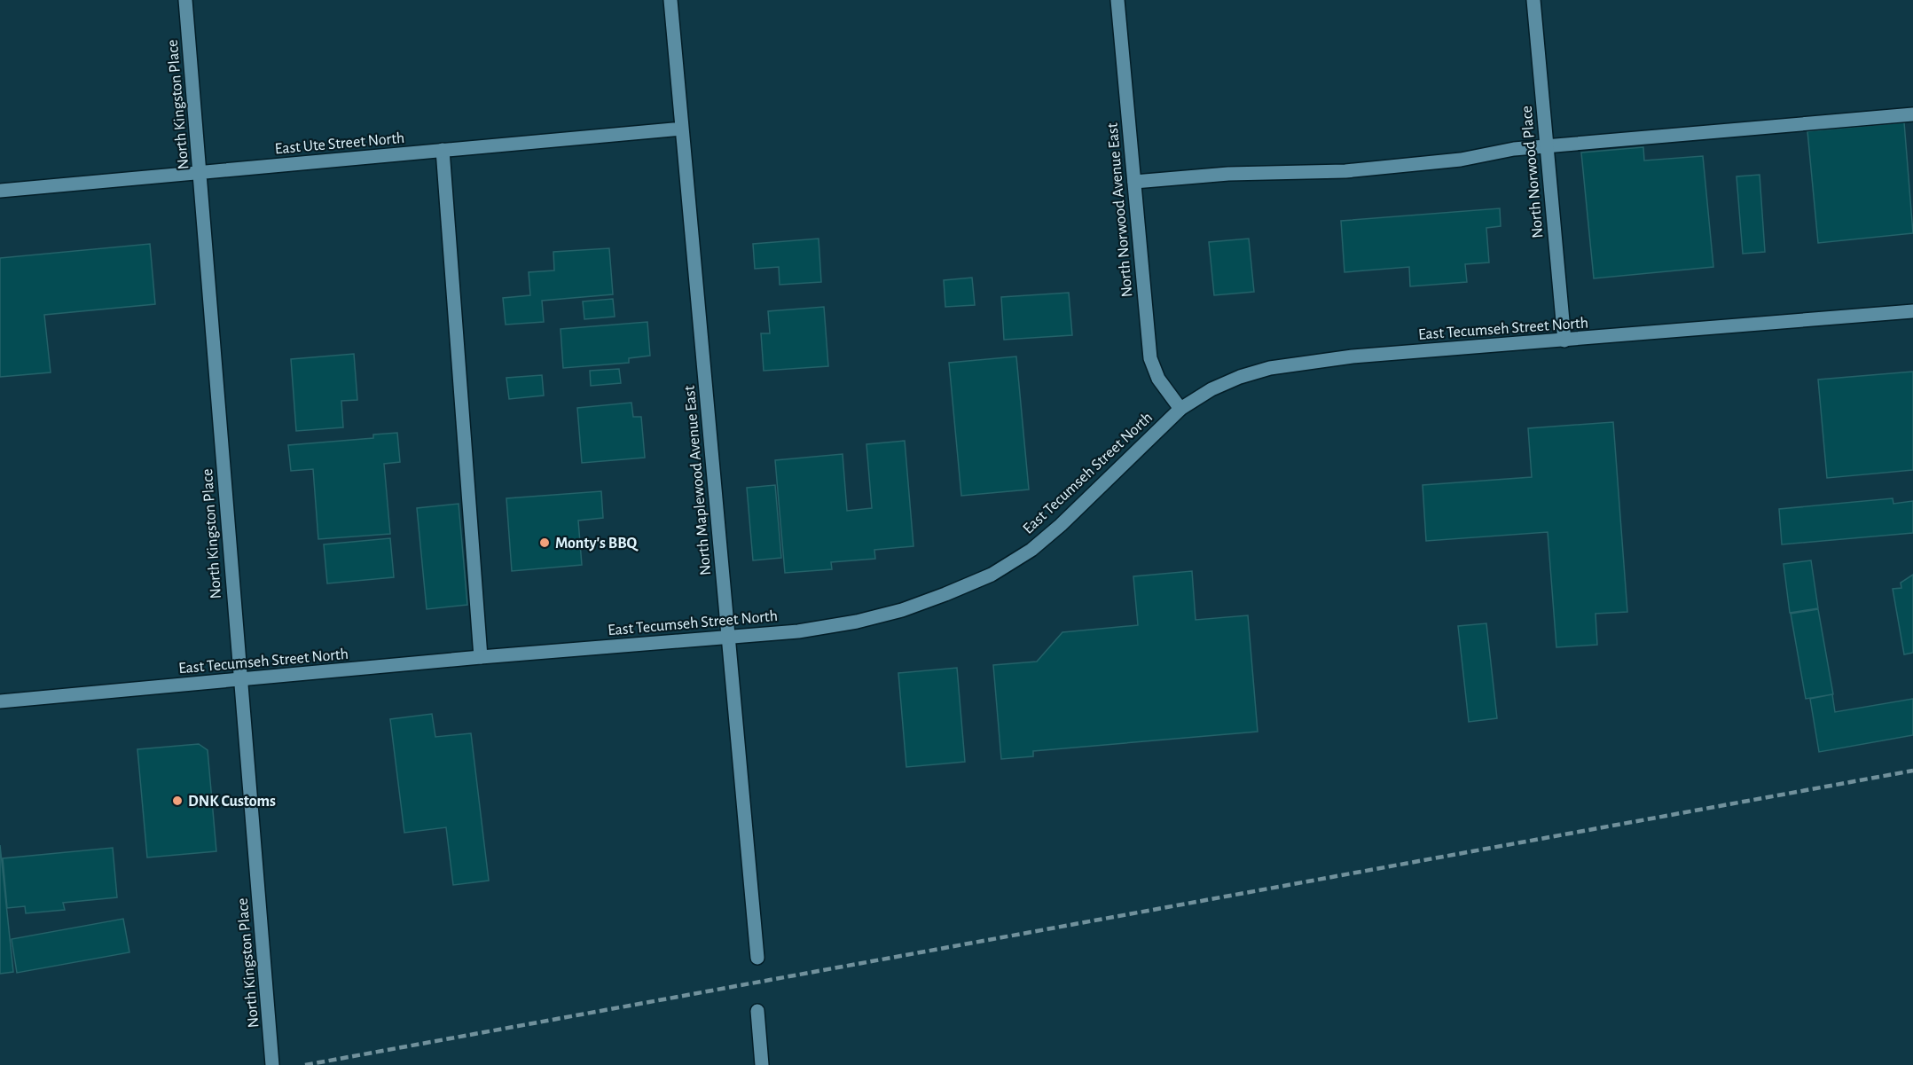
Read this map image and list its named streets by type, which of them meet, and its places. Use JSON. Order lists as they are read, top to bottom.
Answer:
{
  "streets": {
    "street": [
      "North Kingston Place",
      "East Ute Street North",
      "North Norwood Place",
      "North Norwood Avenue East",
      "East Tecumseh Street North",
      "North Maplewood Avenue East"
    ]
  },
  "crossings": [
    ["North Kingston Place", "East Ute Street North"],
    ["North Kingston Place", "East Tecumseh Street North"],
    ["East Ute Street North", "North Maplewood Avenue East"],
    ["North Norwood Place", "East Tecumseh Street North"],
    ["North Norwood Avenue East", "East Tecumseh Street North"],
    ["East Tecumseh Street North", "North Maplewood Avenue East"]
  ],
  "places": ["Monty's BBQ", "DNK Customs"]
}
